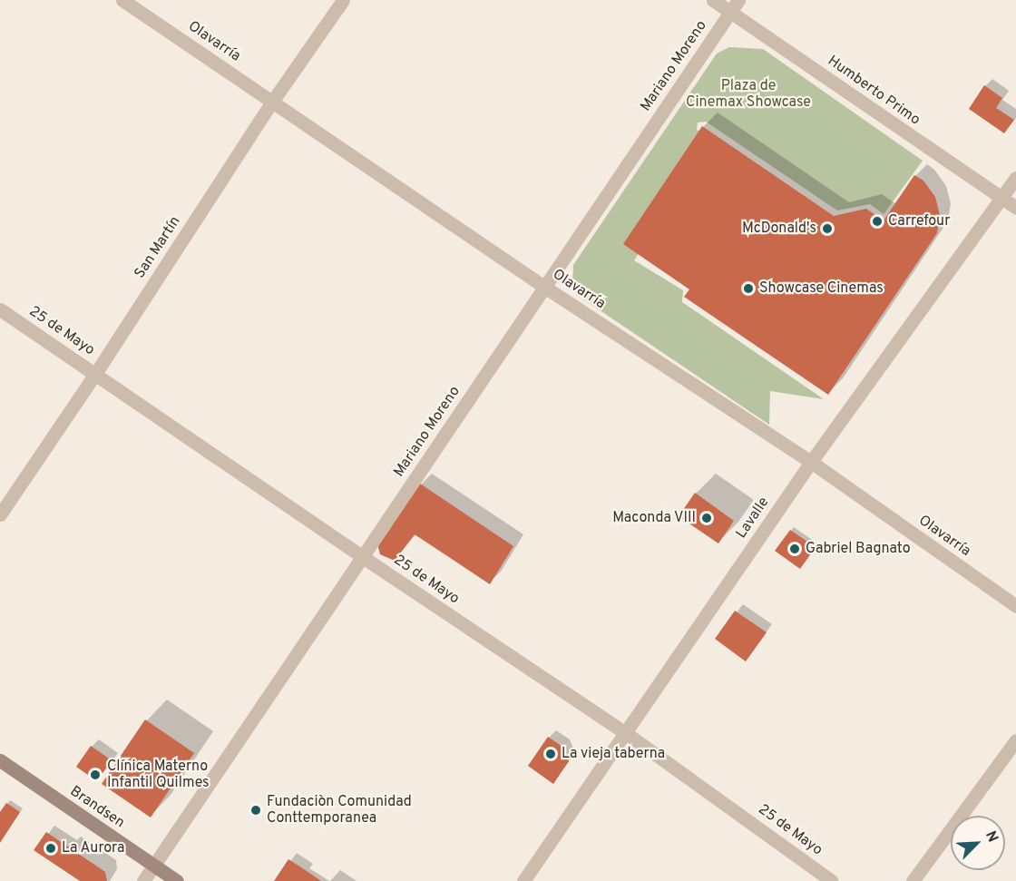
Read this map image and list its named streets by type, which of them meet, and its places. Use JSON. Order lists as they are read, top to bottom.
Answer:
{
  "streets": {
    "main road": ["Brandsen"],
    "street": [
      "Olavarría",
      "Mariano Moreno",
      "Humberto Primo",
      "San Martín",
      "25 de Mayo",
      "Lavalle"
    ]
  },
  "crossings": [
    ["Olavarría", "Mariano Moreno"],
    ["Olavarría", "San Martín"],
    ["Olavarría", "Lavalle"],
    ["Mariano Moreno", "Humberto Primo"],
    ["Mariano Moreno", "25 de Mayo"],
    ["Mariano Moreno", "Brandsen"],
    ["Humberto Primo", "Lavalle"],
    ["San Martín", "25 de Mayo"],
    ["25 de Mayo", "Lavalle"]
  ],
  "parks": ["Plaza de Cinemax Showcase"],
  "places": [
    "Carrefour",
    "McDonald's",
    "Showcase Cinemas",
    "Maconda VIII",
    "Gabriel Bagnato",
    "La vieja taberna",
    "Clínica Materno Infantil Quilmes",
    "Fundaciòn Comunidad Conttemporanea",
    "La Aurora"
  ],
  "north": "top right"
}
